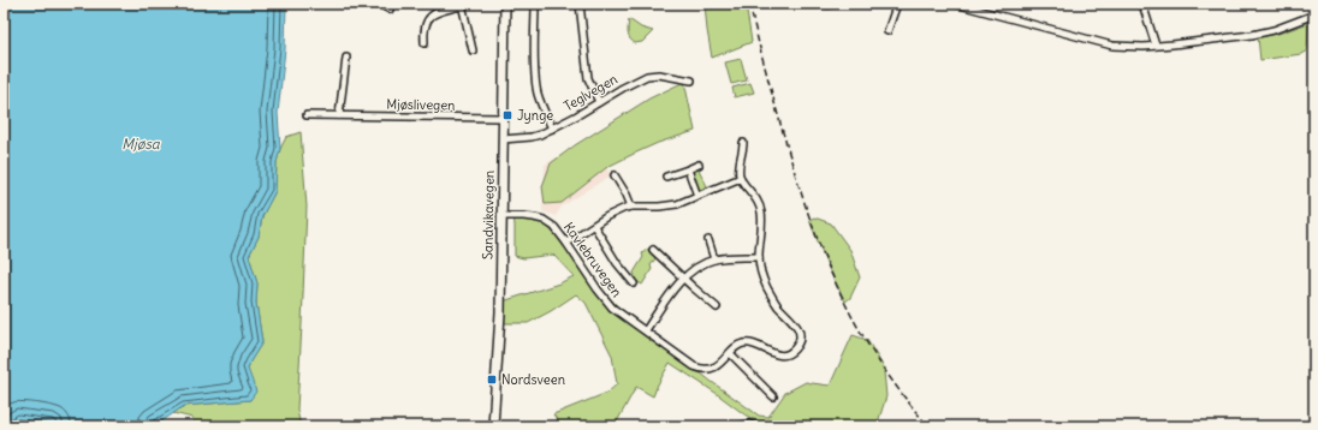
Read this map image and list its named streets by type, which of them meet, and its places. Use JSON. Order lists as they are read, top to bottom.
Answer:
{
  "streets": {
    "main road": ["Sandvikavegen"],
    "street": ["Teglvegen", "Mjøslivegen", "Kavlebruvegen"]
  },
  "crossings": [
    ["Teglvegen", "Sandvikavegen"],
    ["Mjøslivegen", "Sandvikavegen"],
    ["Sandvikavegen", "Kavlebruvegen"]
  ],
  "water": ["Mjøsa"],
  "places": {
    "transit": ["Jynge", "Nordsveen"]
  }
}
